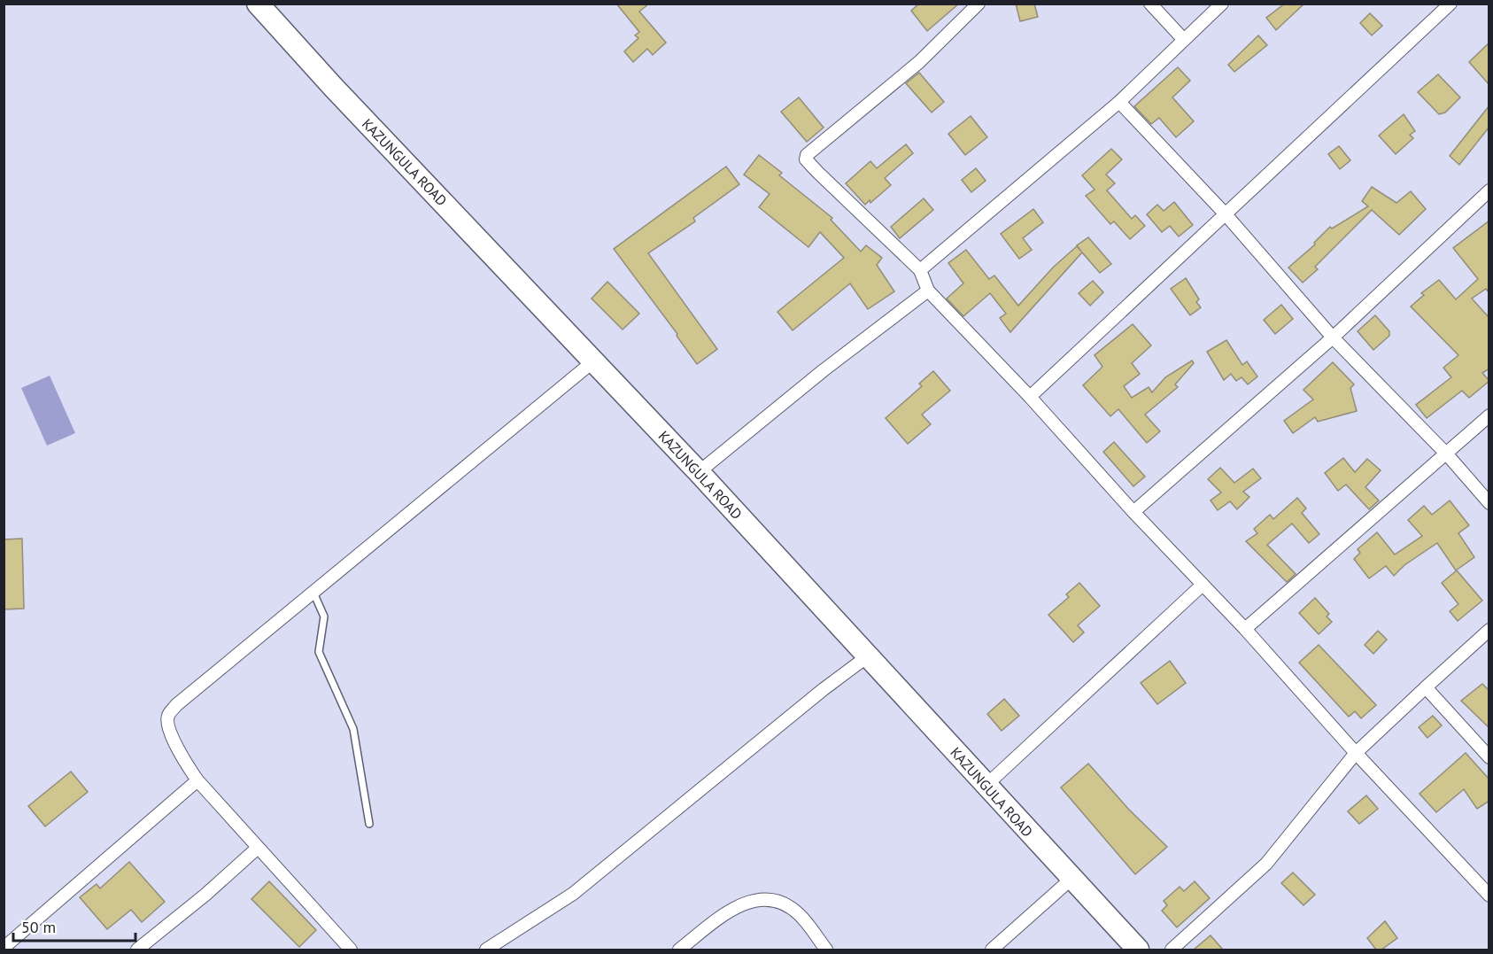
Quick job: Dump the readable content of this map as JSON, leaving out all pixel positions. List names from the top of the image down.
{
  "streets": {
    "highway": ["KAZUNGULA ROAD"]
  },
  "scale_bar": "50 m"
}
